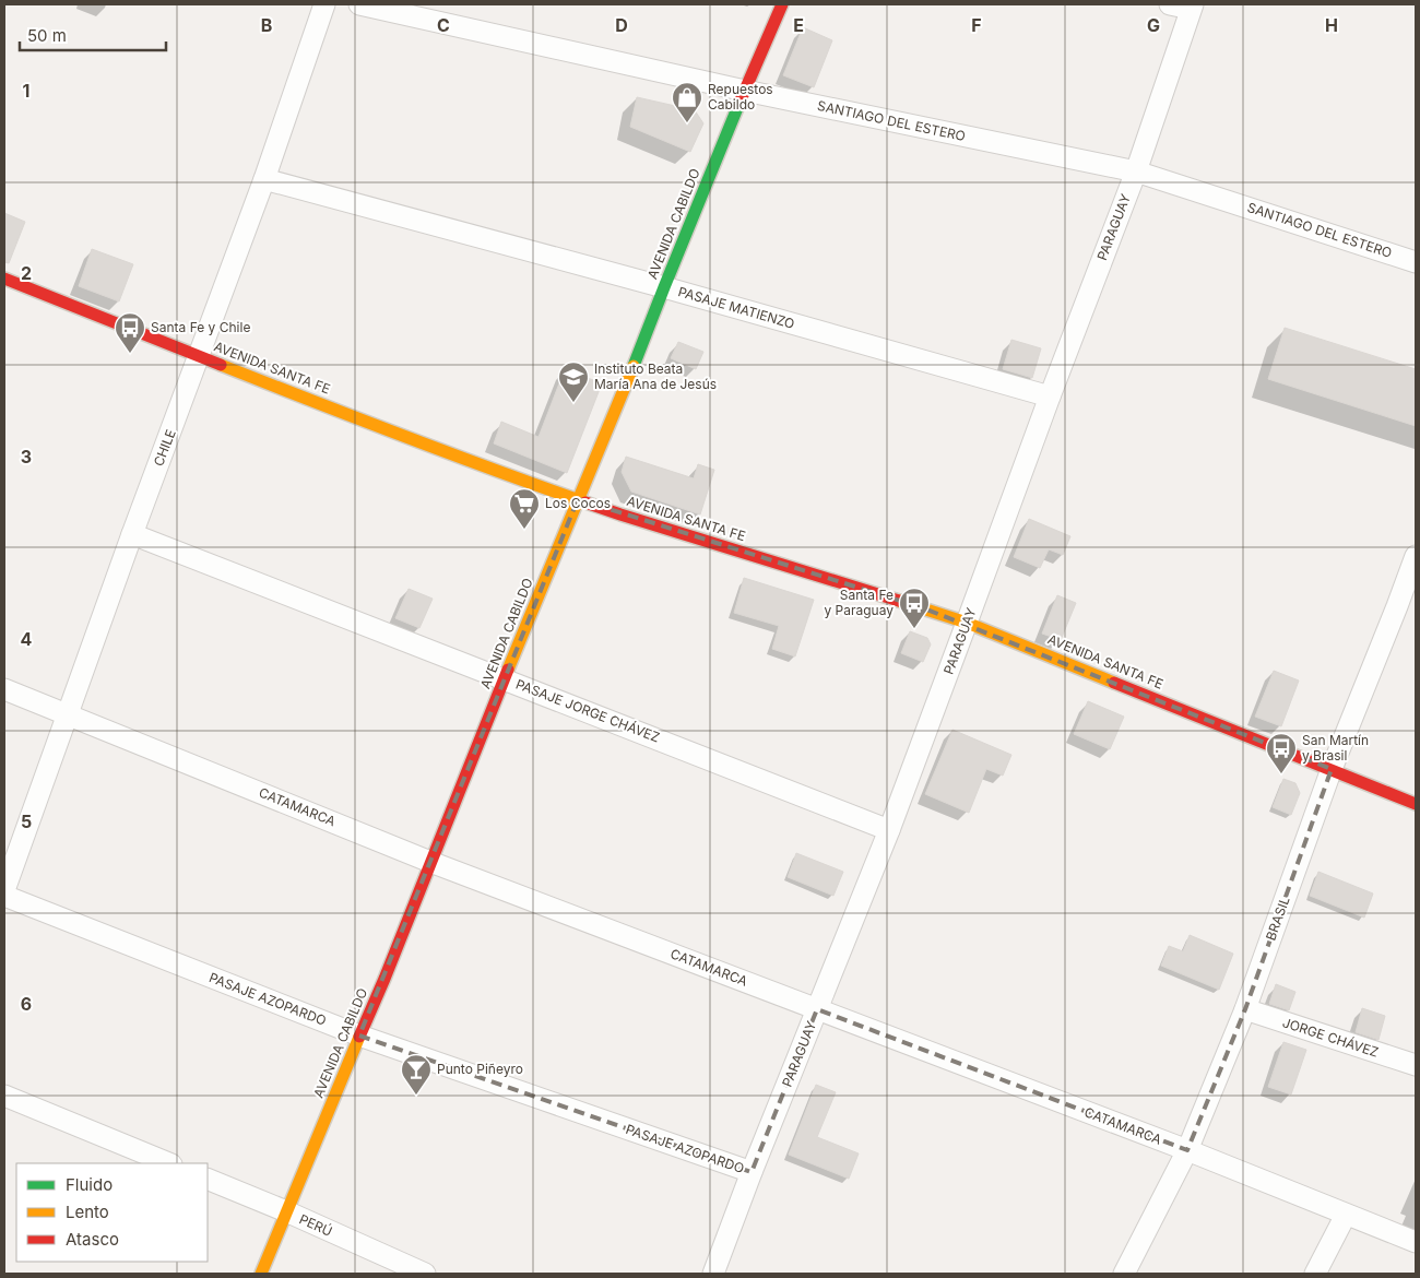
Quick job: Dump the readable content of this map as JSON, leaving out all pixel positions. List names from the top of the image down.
{
  "streets": {
    "street": [
      "SANTIAGO DEL ESTERO",
      "AVENIDA CABILDO",
      "PARAGUAY",
      "PASAJE MATIENZO",
      "AVENIDA SANTA FE",
      "CHILE",
      "PASAJE JORGE CHÁVEZ",
      "CATAMARCA",
      "BRASIL",
      "PASAJE AZOPARDO",
      "JORGE CHÁVEZ",
      "PERÚ"
    ]
  },
  "crossings": [
    ["SANTIAGO DEL ESTERO", "AVENIDA CABILDO"],
    ["SANTIAGO DEL ESTERO", "PARAGUAY"],
    ["AVENIDA CABILDO", "PASAJE MATIENZO"],
    ["AVENIDA CABILDO", "AVENIDA SANTA FE"],
    ["AVENIDA CABILDO", "PASAJE JORGE CHÁVEZ"],
    ["AVENIDA CABILDO", "CATAMARCA"],
    ["AVENIDA CABILDO", "PASAJE AZOPARDO"],
    ["AVENIDA CABILDO", "PERÚ"],
    ["PARAGUAY", "PASAJE MATIENZO"],
    ["PARAGUAY", "AVENIDA SANTA FE"],
    ["PARAGUAY", "PASAJE JORGE CHÁVEZ"],
    ["PARAGUAY", "CATAMARCA"],
    ["PARAGUAY", "PASAJE AZOPARDO"],
    ["PASAJE MATIENZO", "CHILE"],
    ["AVENIDA SANTA FE", "CHILE"],
    ["AVENIDA SANTA FE", "BRASIL"],
    ["CHILE", "PASAJE JORGE CHÁVEZ"],
    ["CHILE", "CATAMARCA"],
    ["CATAMARCA", "BRASIL"],
    ["BRASIL", "JORGE CHÁVEZ"]
  ],
  "places": {
    "shop": ["Repuestos Cabildo"],
    "bus stop": ["Santa Fe y Chile", "Santa Fe y Paraguay", "San Martín y Brasil"],
    "school or university": ["Instituto Beata María Ana de Jesús"],
    "supermarket": ["Los Cocos"],
    "bar": ["Punto Piñeyro"]
  },
  "legend": ["Fluido", "Lento", "Atasco"],
  "scale_bar": "50 m",
  "grid": {
    "columns": [
      "B",
      "C",
      "D",
      "E",
      "F",
      "G",
      "H"
    ],
    "rows": [
      "1",
      "2",
      "3",
      "4",
      "5",
      "6"
    ]
  }
}
